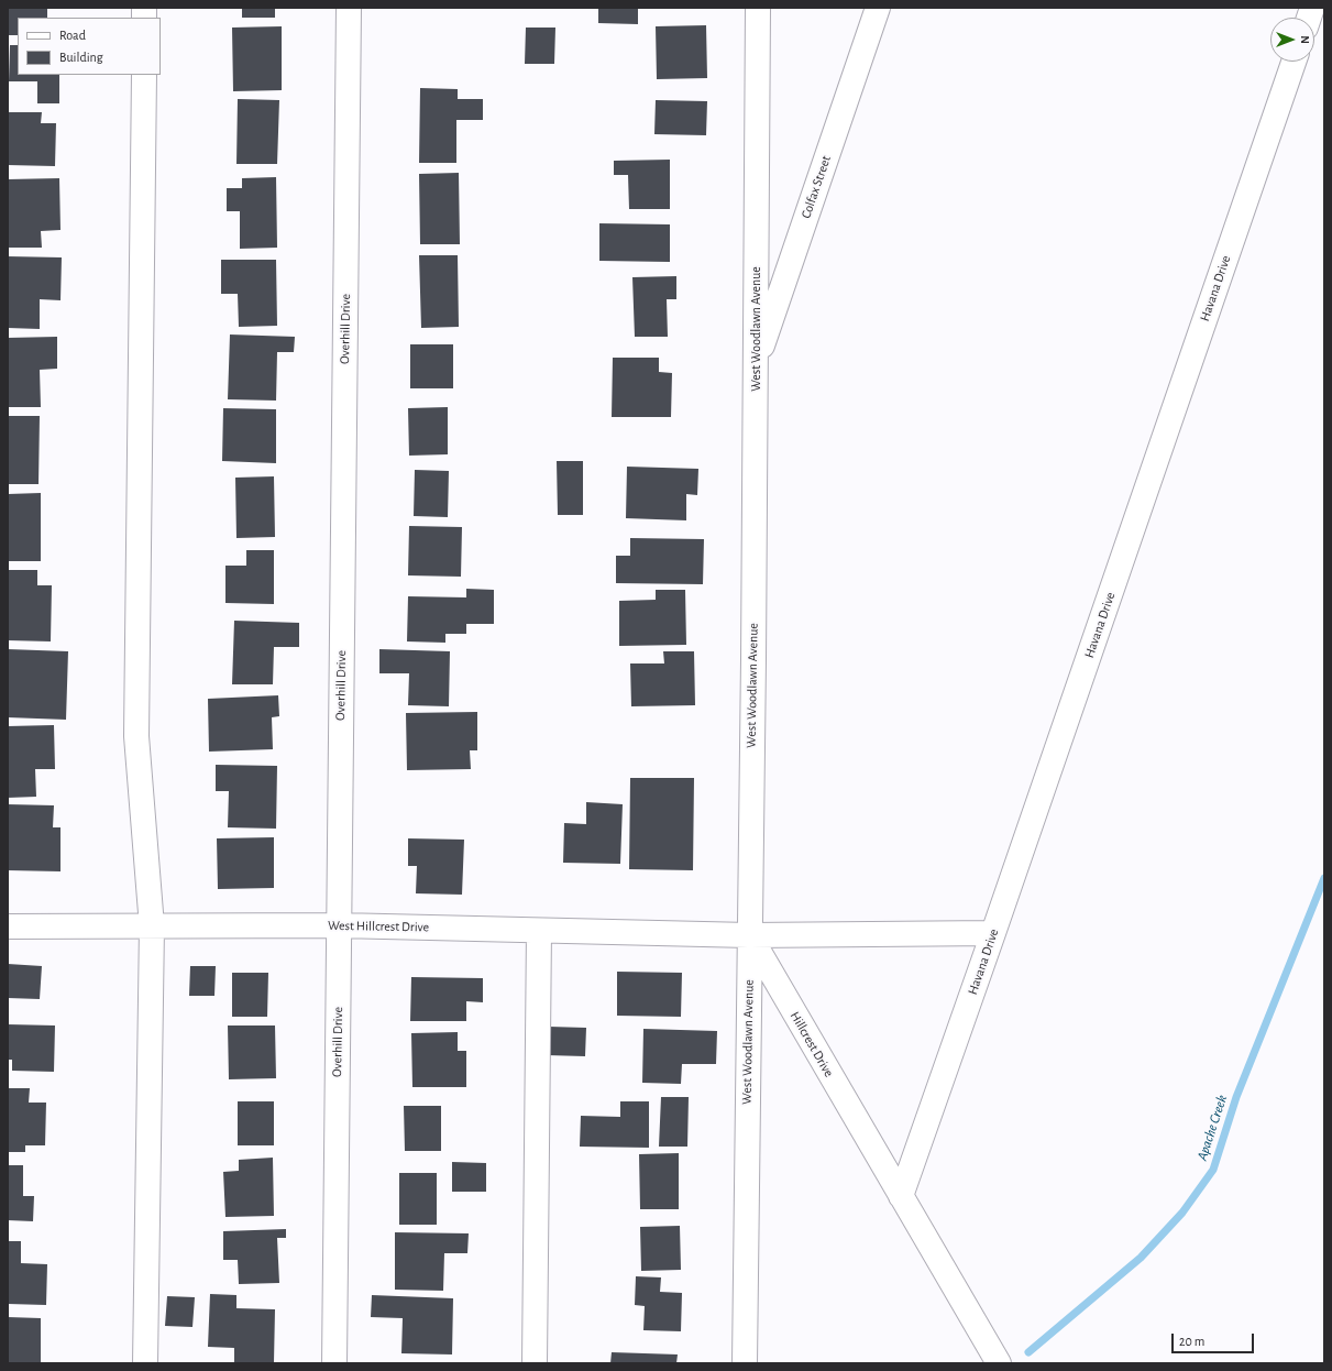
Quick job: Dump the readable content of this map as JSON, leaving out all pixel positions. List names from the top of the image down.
{
  "streets": {
    "street": [
      "Colfax Street",
      "Havana Drive",
      "Overhill Drive",
      "West Woodlawn Avenue",
      "West Hillcrest Drive",
      "Hillcrest Drive"
    ]
  },
  "crossings": [
    ["Colfax Street", "West Woodlawn Avenue"],
    ["Havana Drive", "Hillcrest Drive"],
    ["Overhill Drive", "West Hillcrest Drive"],
    ["West Woodlawn Avenue", "West Hillcrest Drive"],
    ["West Woodlawn Avenue", "Hillcrest Drive"],
    ["West Hillcrest Drive", "Hillcrest Drive"]
  ],
  "water": ["Apache Creek"],
  "legend": ["Road", "Building"],
  "scale_bar": "20 m",
  "north": "right"
}
